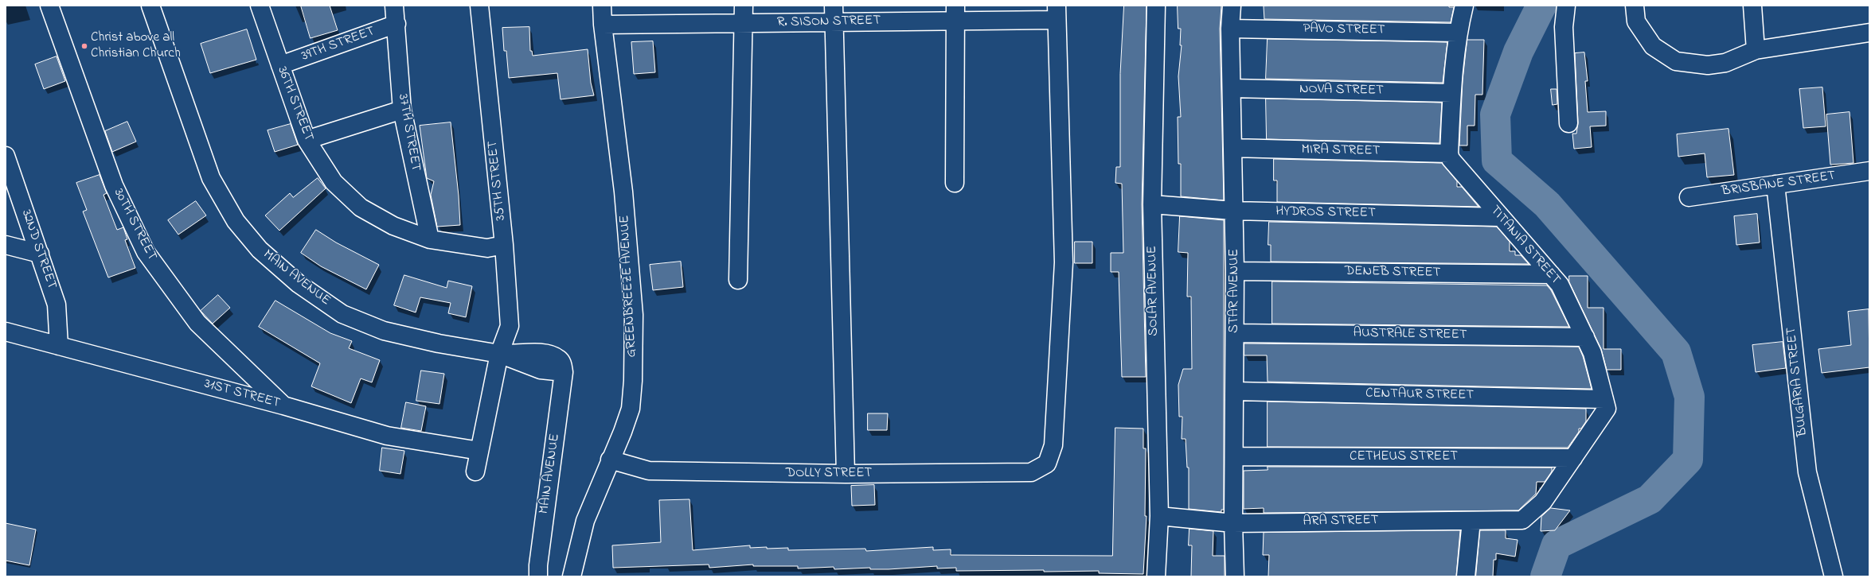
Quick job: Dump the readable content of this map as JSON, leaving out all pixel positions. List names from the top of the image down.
{
  "streets": {
    "street": [
      "R. SISON STREET",
      "PAVO STREET",
      "39TH STREET",
      "NOVA STREET",
      "36TH STREET",
      "37TH STREET",
      "MIRA STREET",
      "35TH STREET",
      "BRISBANE STREET",
      "HYDROS STREET",
      "30TH STREET",
      "TITANIA STREET",
      "32ND STREET",
      "DENEB STREET",
      "MAIN AVENUE",
      "GREENBREEZE AVENUE",
      "SOLAR AVENUE",
      "STAR AVENUE",
      "AUSTRALE STREET",
      "BULGARIA STREET",
      "31ST STREET",
      "CENTAUR STREET",
      "CETHEUS STREET",
      "DOLLY STREET",
      "ARA STREET"
    ]
  },
  "crossings": [
    ["R. SISON STREET", "GREENBREEZE AVENUE"],
    ["R. SISON STREET", "DOLLY STREET"],
    ["PAVO STREET", "STAR AVENUE"],
    ["39TH STREET", "36TH STREET"],
    ["39TH STREET", "37TH STREET"],
    ["NOVA STREET", "STAR AVENUE"],
    ["36TH STREET", "37TH STREET"],
    ["36TH STREET", "35TH STREET"],
    ["MIRA STREET", "TITANIA STREET"],
    ["MIRA STREET", "STAR AVENUE"],
    ["35TH STREET", "MAIN AVENUE"],
    ["BRISBANE STREET", "BULGARIA STREET"],
    ["HYDROS STREET", "TITANIA STREET"],
    ["HYDROS STREET", "SOLAR AVENUE"],
    ["HYDROS STREET", "STAR AVENUE"],
    ["30TH STREET", "31ST STREET"],
    ["TITANIA STREET", "DENEB STREET"],
    ["TITANIA STREET", "AUSTRALE STREET"],
    ["TITANIA STREET", "CENTAUR STREET"],
    ["TITANIA STREET", "CETHEUS STREET"],
    ["TITANIA STREET", "ARA STREET"],
    ["32ND STREET", "31ST STREET"],
    ["DENEB STREET", "STAR AVENUE"],
    ["GREENBREEZE AVENUE", "DOLLY STREET"],
    ["SOLAR AVENUE", "ARA STREET"],
    ["STAR AVENUE", "AUSTRALE STREET"],
    ["STAR AVENUE", "CENTAUR STREET"],
    ["STAR AVENUE", "CETHEUS STREET"],
    ["STAR AVENUE", "ARA STREET"]
  ],
  "places": ["Christ above all Christian Church"]
}
